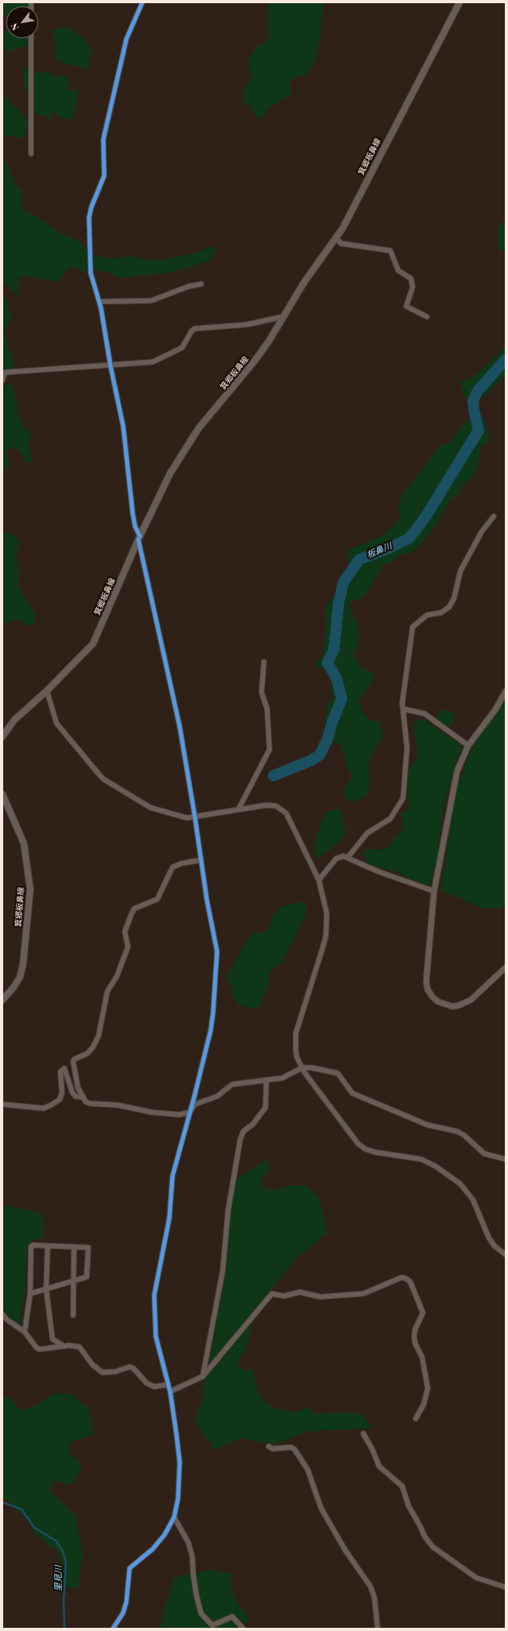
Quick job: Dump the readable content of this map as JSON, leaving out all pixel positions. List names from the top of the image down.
{
  "streets": {
    "main road": ["箕郷板鼻線"]
  },
  "water": ["板鼻川", "里見川"],
  "north": "bottom left"
}
